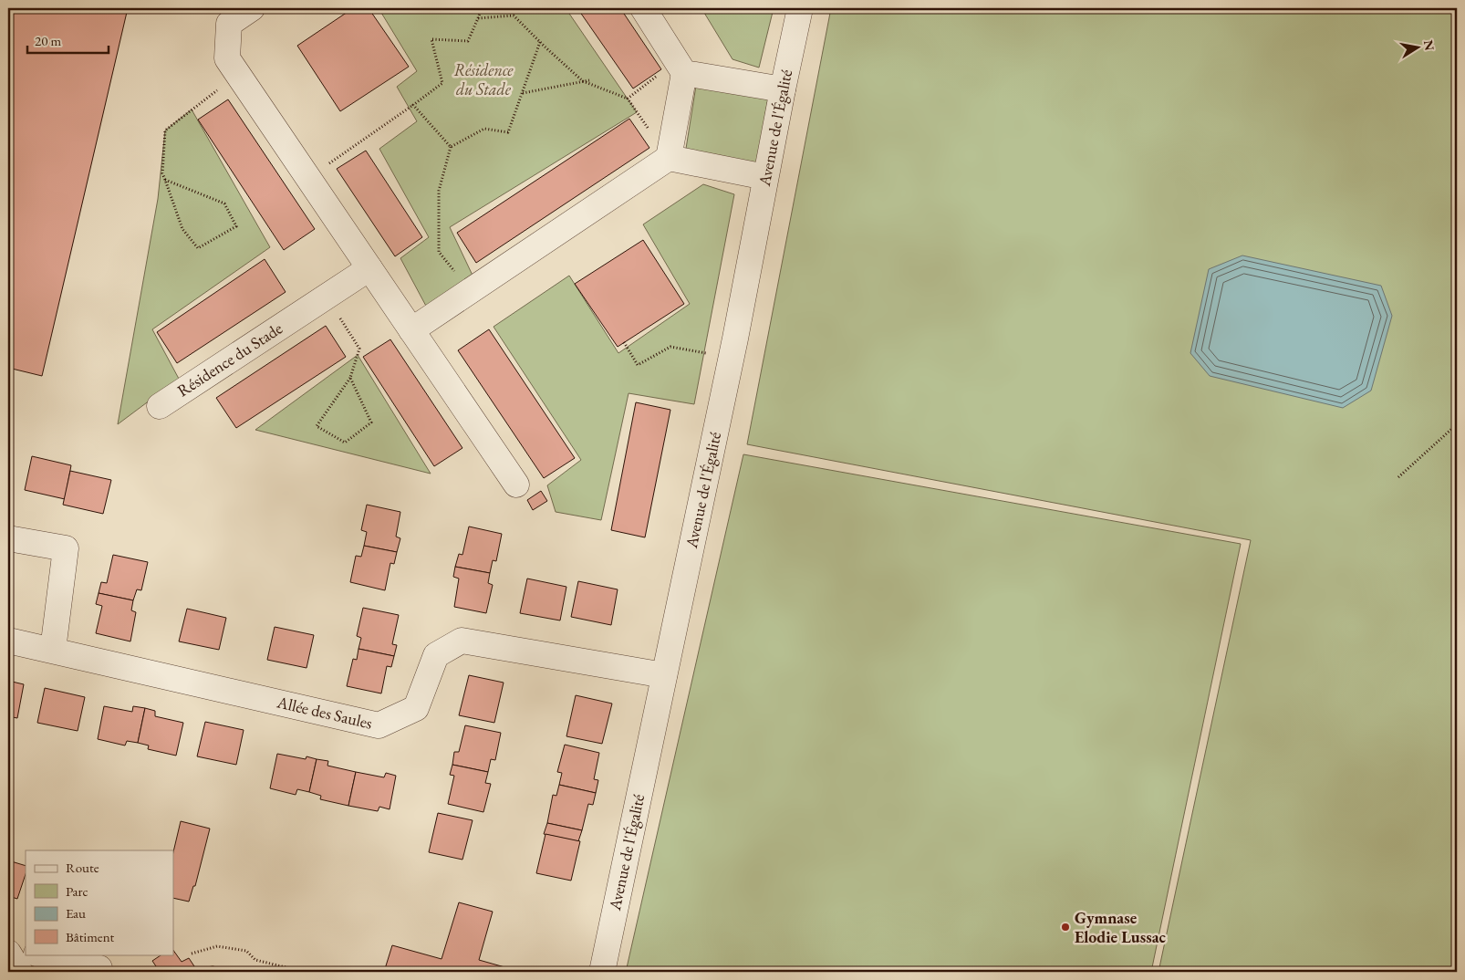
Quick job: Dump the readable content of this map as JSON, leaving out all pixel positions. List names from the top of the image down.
{
  "streets": {
    "street": ["Avenue de l'Égalité", "Résidence du Stade", "Allée des Saules"]
  },
  "crossings": [
    ["Avenue de l'Égalité", "Allée des Saules"]
  ],
  "parks": ["Résidence du Stade"],
  "places": ["Gymnase Elodie Lussac"],
  "legend": [
    "Route",
    "Parc",
    "Eau",
    "Bâtiment"
  ],
  "scale_bar": "20 m",
  "north": "right"
}
